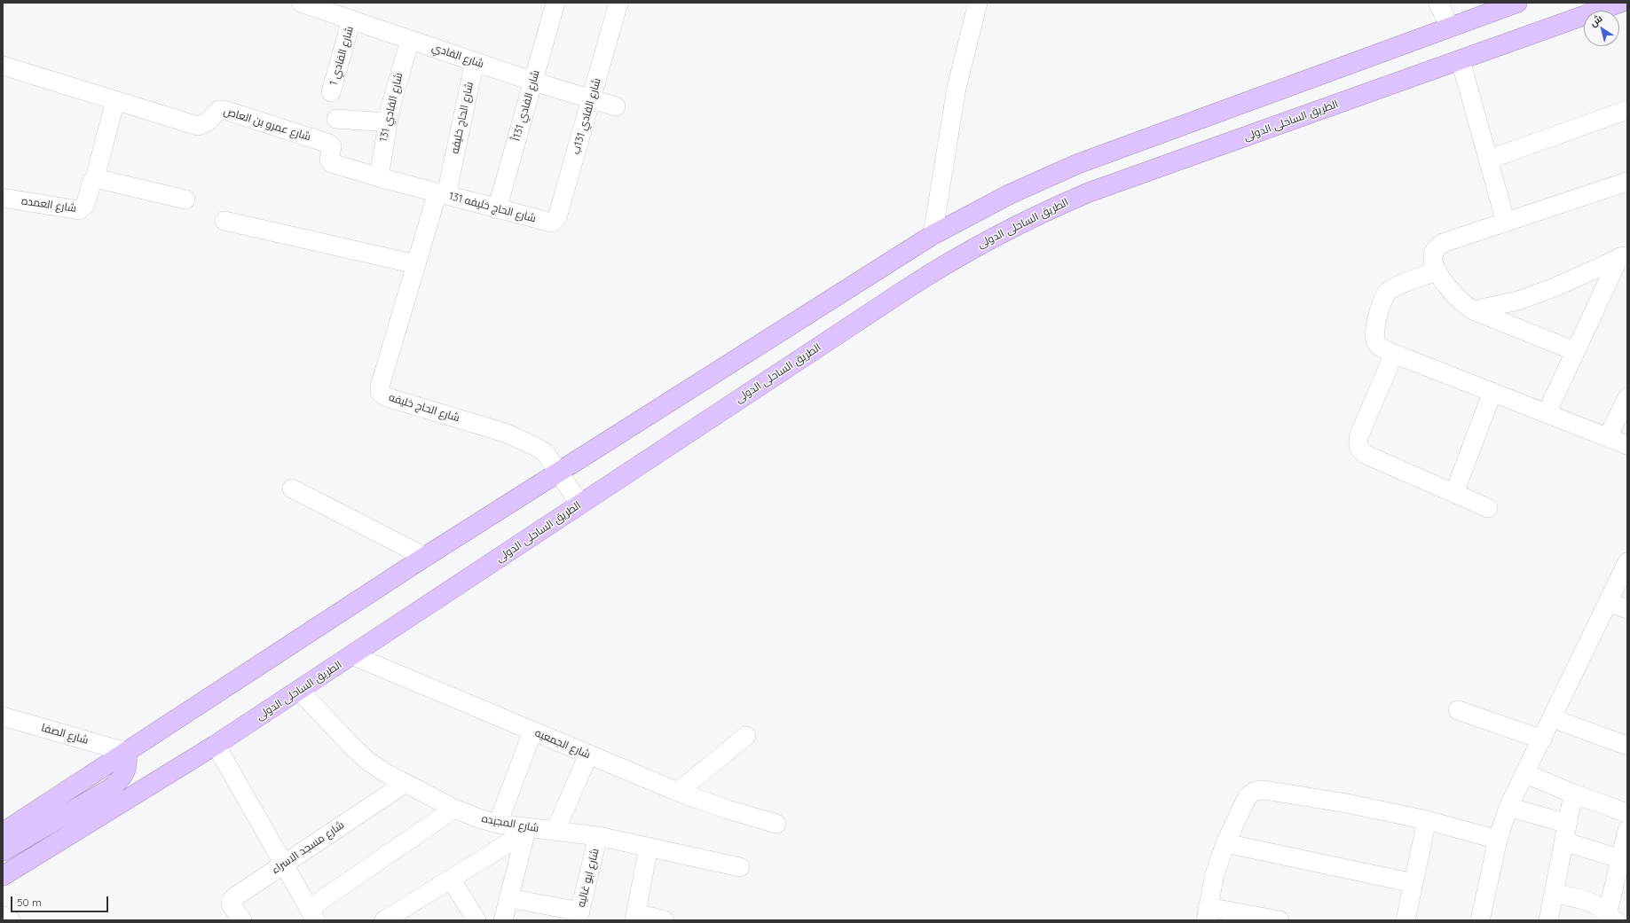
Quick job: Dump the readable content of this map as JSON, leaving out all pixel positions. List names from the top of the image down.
{
  "streets": {
    "highway": ["الطريق الساحلى الدولى"],
    "street": [
      "شارع الفادي 1",
      "شارع الفادي",
      "شارع الفادي 131أ",
      "شارع الفادي 131",
      "شارع الفادي 131ب",
      "شارع الحاج خليفه",
      "شارع عمرو بن العاص",
      "شارع العمده",
      "شارع الحاج خليفه 131",
      "شارع الصفا",
      "شارع الجمعيه",
      "شارع المجيده",
      "شارع مسجد الاسراء",
      "شارع ابو غاليه"
    ]
  },
  "crossings": [
    ["شارع الفادي 1", "شارع الفادي"],
    ["شارع الفادي", "شارع الفادي 131أ"],
    ["شارع الفادي", "شارع الفادي 131"],
    ["شارع الفادي", "شارع الفادي 131ب"],
    ["شارع الفادي", "شارع الحاج خليفه"],
    ["شارع الفادي 131أ", "شارع الحاج خليفه 131"],
    ["شارع الفادي 131", "شارع عمرو بن العاص"],
    ["شارع الفادي 131ب", "شارع الحاج خليفه 131"],
    ["شارع الحاج خليفه", "الطريق الساحلى الدولى"],
    ["شارع الحاج خليفه", "شارع عمرو بن العاص"],
    ["شارع الحاج خليفه", "شارع الحاج خليفه 131"],
    ["الطريق الساحلى الدولى", "شارع الجمعيه"],
    ["الطريق الساحلى الدولى", "شارع المجيده"],
    ["شارع عمرو بن العاص", "شارع العمده"],
    ["شارع عمرو بن العاص", "شارع الحاج خليفه 131"],
    ["شارع المجيده", "شارع مسجد الاسراء"],
    ["شارع المجيده", "شارع ابو غاليه"]
  ],
  "scale_bar": "50 m",
  "north": "top left"
}
